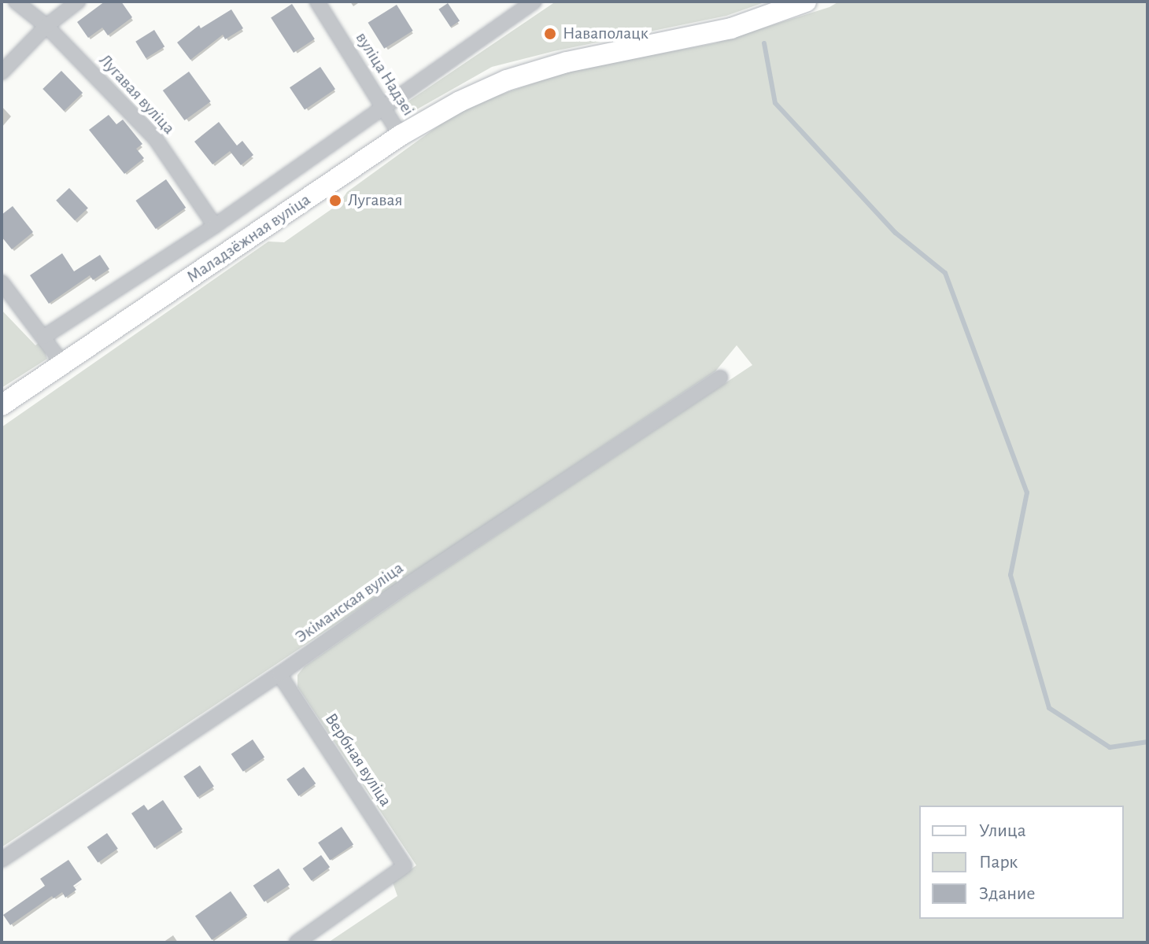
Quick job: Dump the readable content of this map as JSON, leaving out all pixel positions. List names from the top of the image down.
{
  "streets": {
    "main road": ["Маладзёжная вуліца"],
    "street": [
      "вуліца Надзеі",
      "Лугавая вуліца",
      "Экіманская вуліца",
      "Вербная вуліца"
    ]
  },
  "crossings": [
    ["вуліца Надзеі", "Маладзёжная вуліца"],
    ["Экіманская вуліца", "Вербная вуліца"]
  ],
  "places": ["Наваполацк", "Лугавая"],
  "legend": ["Улица", "Парк", "Здание"]
}
